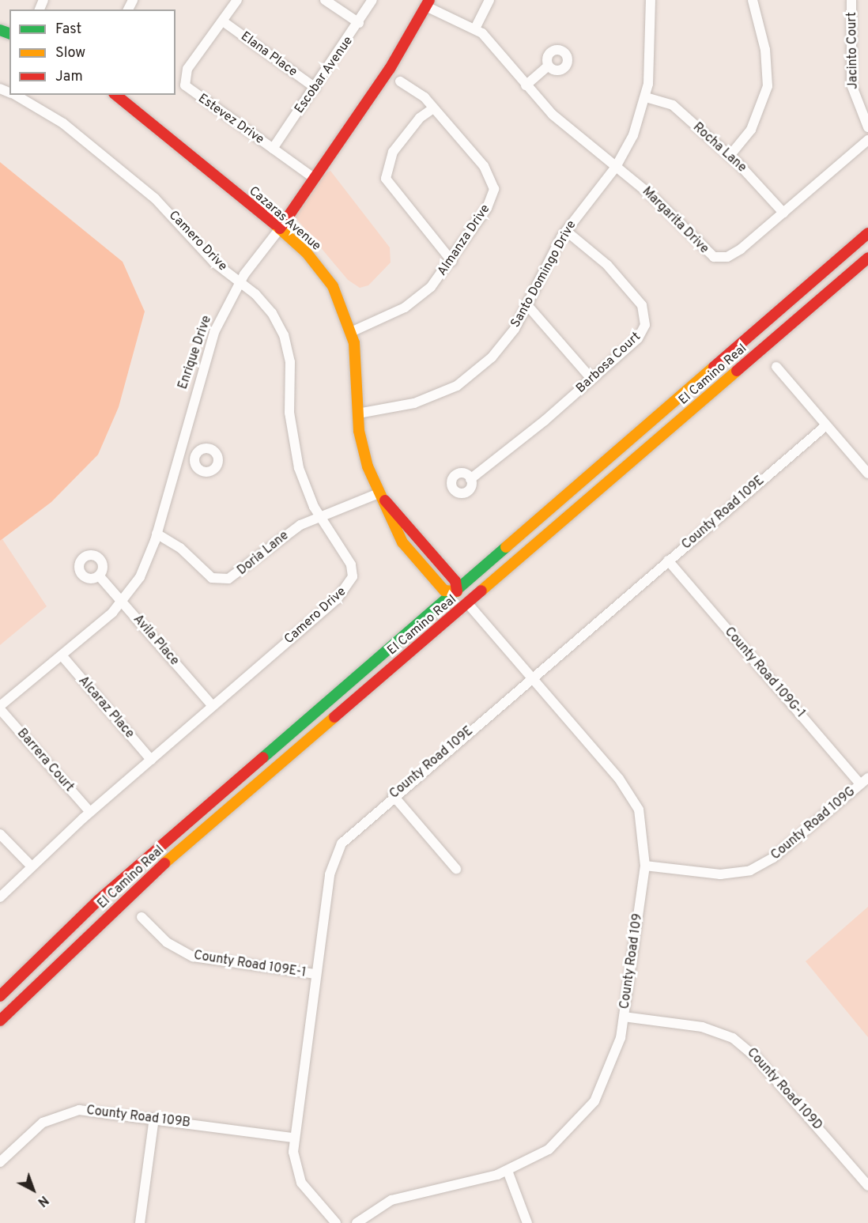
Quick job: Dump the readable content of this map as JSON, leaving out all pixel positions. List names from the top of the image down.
{
  "streets": {
    "main road": ["Cazaras Avenue", "Enrique Drive", "El Camino Real"],
    "street": [
      "Jacinto Court",
      "Elana Place",
      "Escobar Avenue",
      "Estevez Drive",
      "Rocha Lane",
      "Margarita Drive",
      "Almanza Drive",
      "Camero Drive",
      "Santo Domingo Drive",
      "Barbosa Court",
      "County Road 109E",
      "Doria Lane",
      "Avila Place",
      "County Road 109G-1",
      "Alcaraz Place",
      "Barrera Court",
      "County Road 109G",
      "County Road 109",
      "County Road 109E-1",
      "County Road 109D",
      "County Road 109B"
    ]
  },
  "crossings": [
    ["Elana Place", "Escobar Avenue"],
    ["Elana Place", "Estevez Drive"],
    ["Escobar Avenue", "Estevez Drive"],
    ["Estevez Drive", "Enrique Drive"],
    ["Rocha Lane", "Margarita Drive"],
    ["Rocha Lane", "Santo Domingo Drive"],
    ["Cazaras Avenue", "Almanza Drive"],
    ["Cazaras Avenue", "Santo Domingo Drive"],
    ["Cazaras Avenue", "Enrique Drive"],
    ["Cazaras Avenue", "El Camino Real"],
    ["Cazaras Avenue", "Doria Lane"],
    ["Margarita Drive", "Santo Domingo Drive"],
    ["Margarita Drive", "Enrique Drive"],
    ["Camero Drive", "Enrique Drive"],
    ["Camero Drive", "Doria Lane"],
    ["Camero Drive", "Avila Place"],
    ["Camero Drive", "Alcaraz Place"],
    ["Camero Drive", "Barrera Court"],
    ["Santo Domingo Drive", "Barbosa Court"],
    ["Enrique Drive", "Doria Lane"],
    ["Enrique Drive", "Avila Place"],
    ["Enrique Drive", "Alcaraz Place"],
    ["Enrique Drive", "Barrera Court"],
    ["El Camino Real", "County Road 109"],
    ["County Road 109E", "County Road 109G-1"],
    ["County Road 109E", "County Road 109"],
    ["County Road 109E", "County Road 109E-1"],
    ["County Road 109E", "County Road 109B"],
    ["County Road 109G-1", "County Road 109G"],
    ["County Road 109G", "County Road 109"],
    ["County Road 109", "County Road 109D"]
  ],
  "legend": ["Fast", "Slow", "Jam"],
  "north": "bottom right"
}
